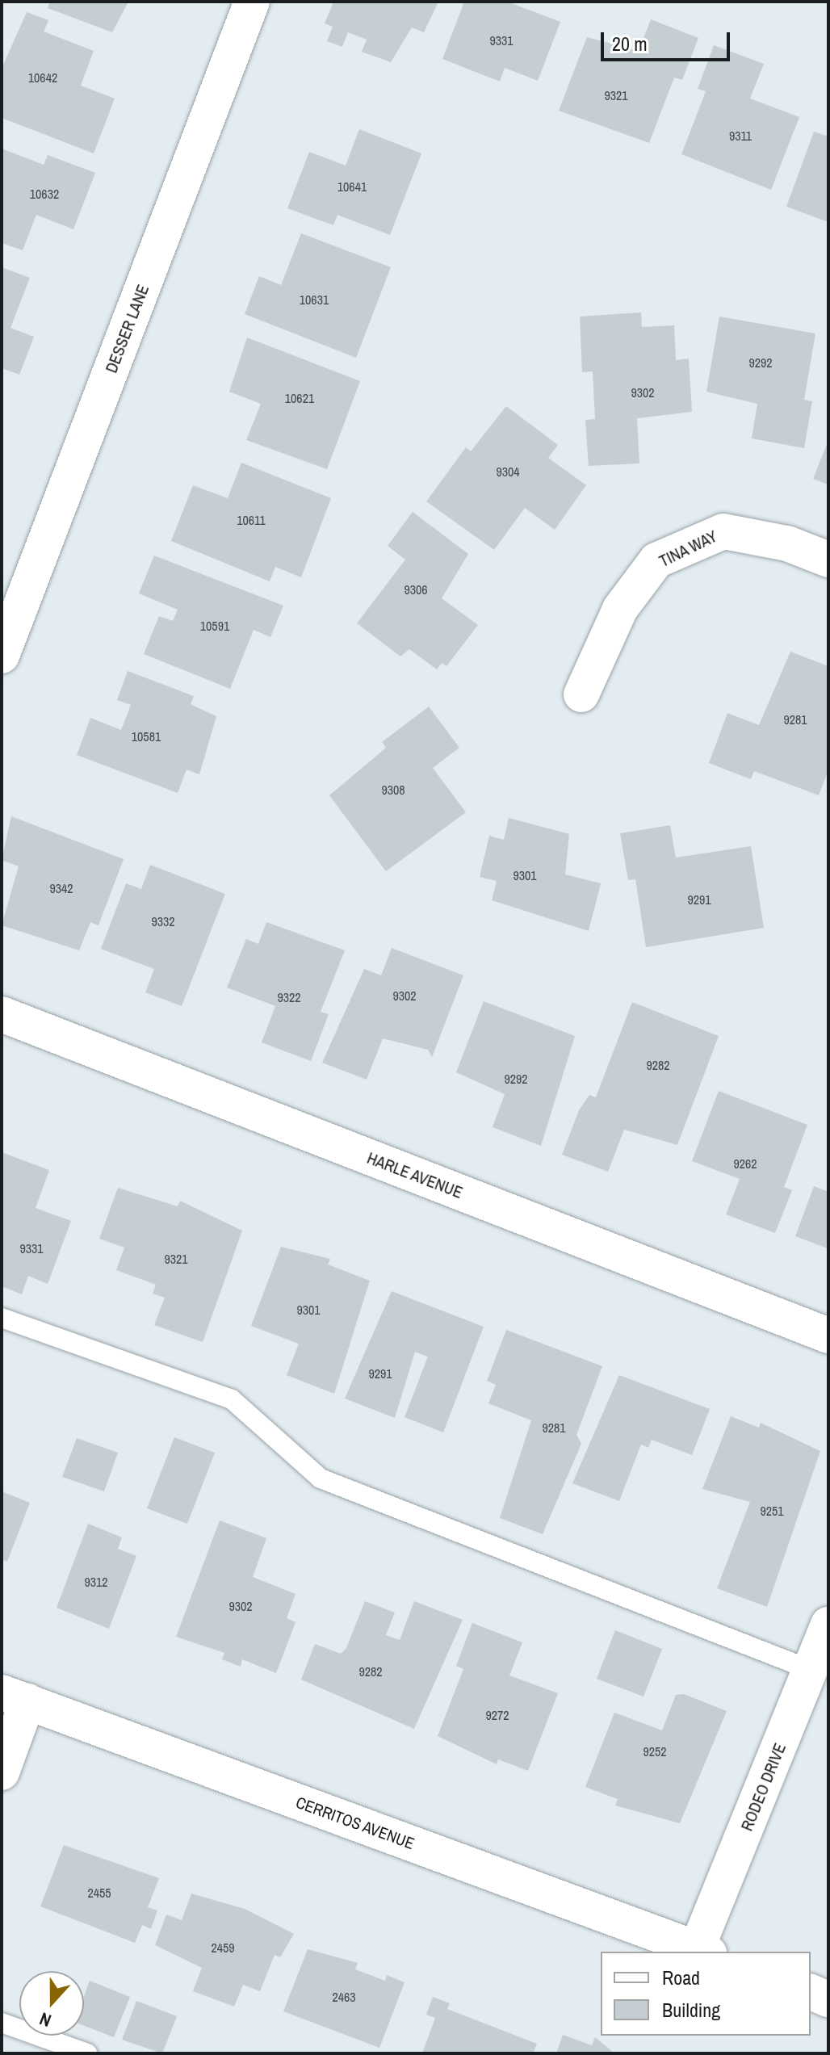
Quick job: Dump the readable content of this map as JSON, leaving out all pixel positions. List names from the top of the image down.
{
  "streets": {
    "street": [
      "DESSER LANE",
      "TINA WAY",
      "HARLE AVENUE",
      "RODEO DRIVE",
      "CERRITOS AVENUE"
    ]
  },
  "crossings": [
    ["RODEO DRIVE", "CERRITOS AVENUE"]
  ],
  "house_numbers": [
    "9331",
    "10642",
    "9321",
    "9311",
    "10641",
    "10632",
    "10631",
    "9292",
    "9302",
    "10621",
    "9304",
    "10611",
    "9306",
    "10591",
    "9281",
    "10581",
    "9308",
    "9301",
    "9342",
    "9291",
    "9332",
    "9302",
    "9322",
    "9282",
    "9292",
    "9262",
    "9331",
    "9321",
    "9301",
    "9291",
    "9281",
    "9251",
    "9312",
    "9302",
    "9282",
    "9272",
    "9252",
    "2455",
    "2459",
    "2463"
  ],
  "legend": ["Road", "Building"],
  "scale_bar": "20 m",
  "north": "bottom"
}
